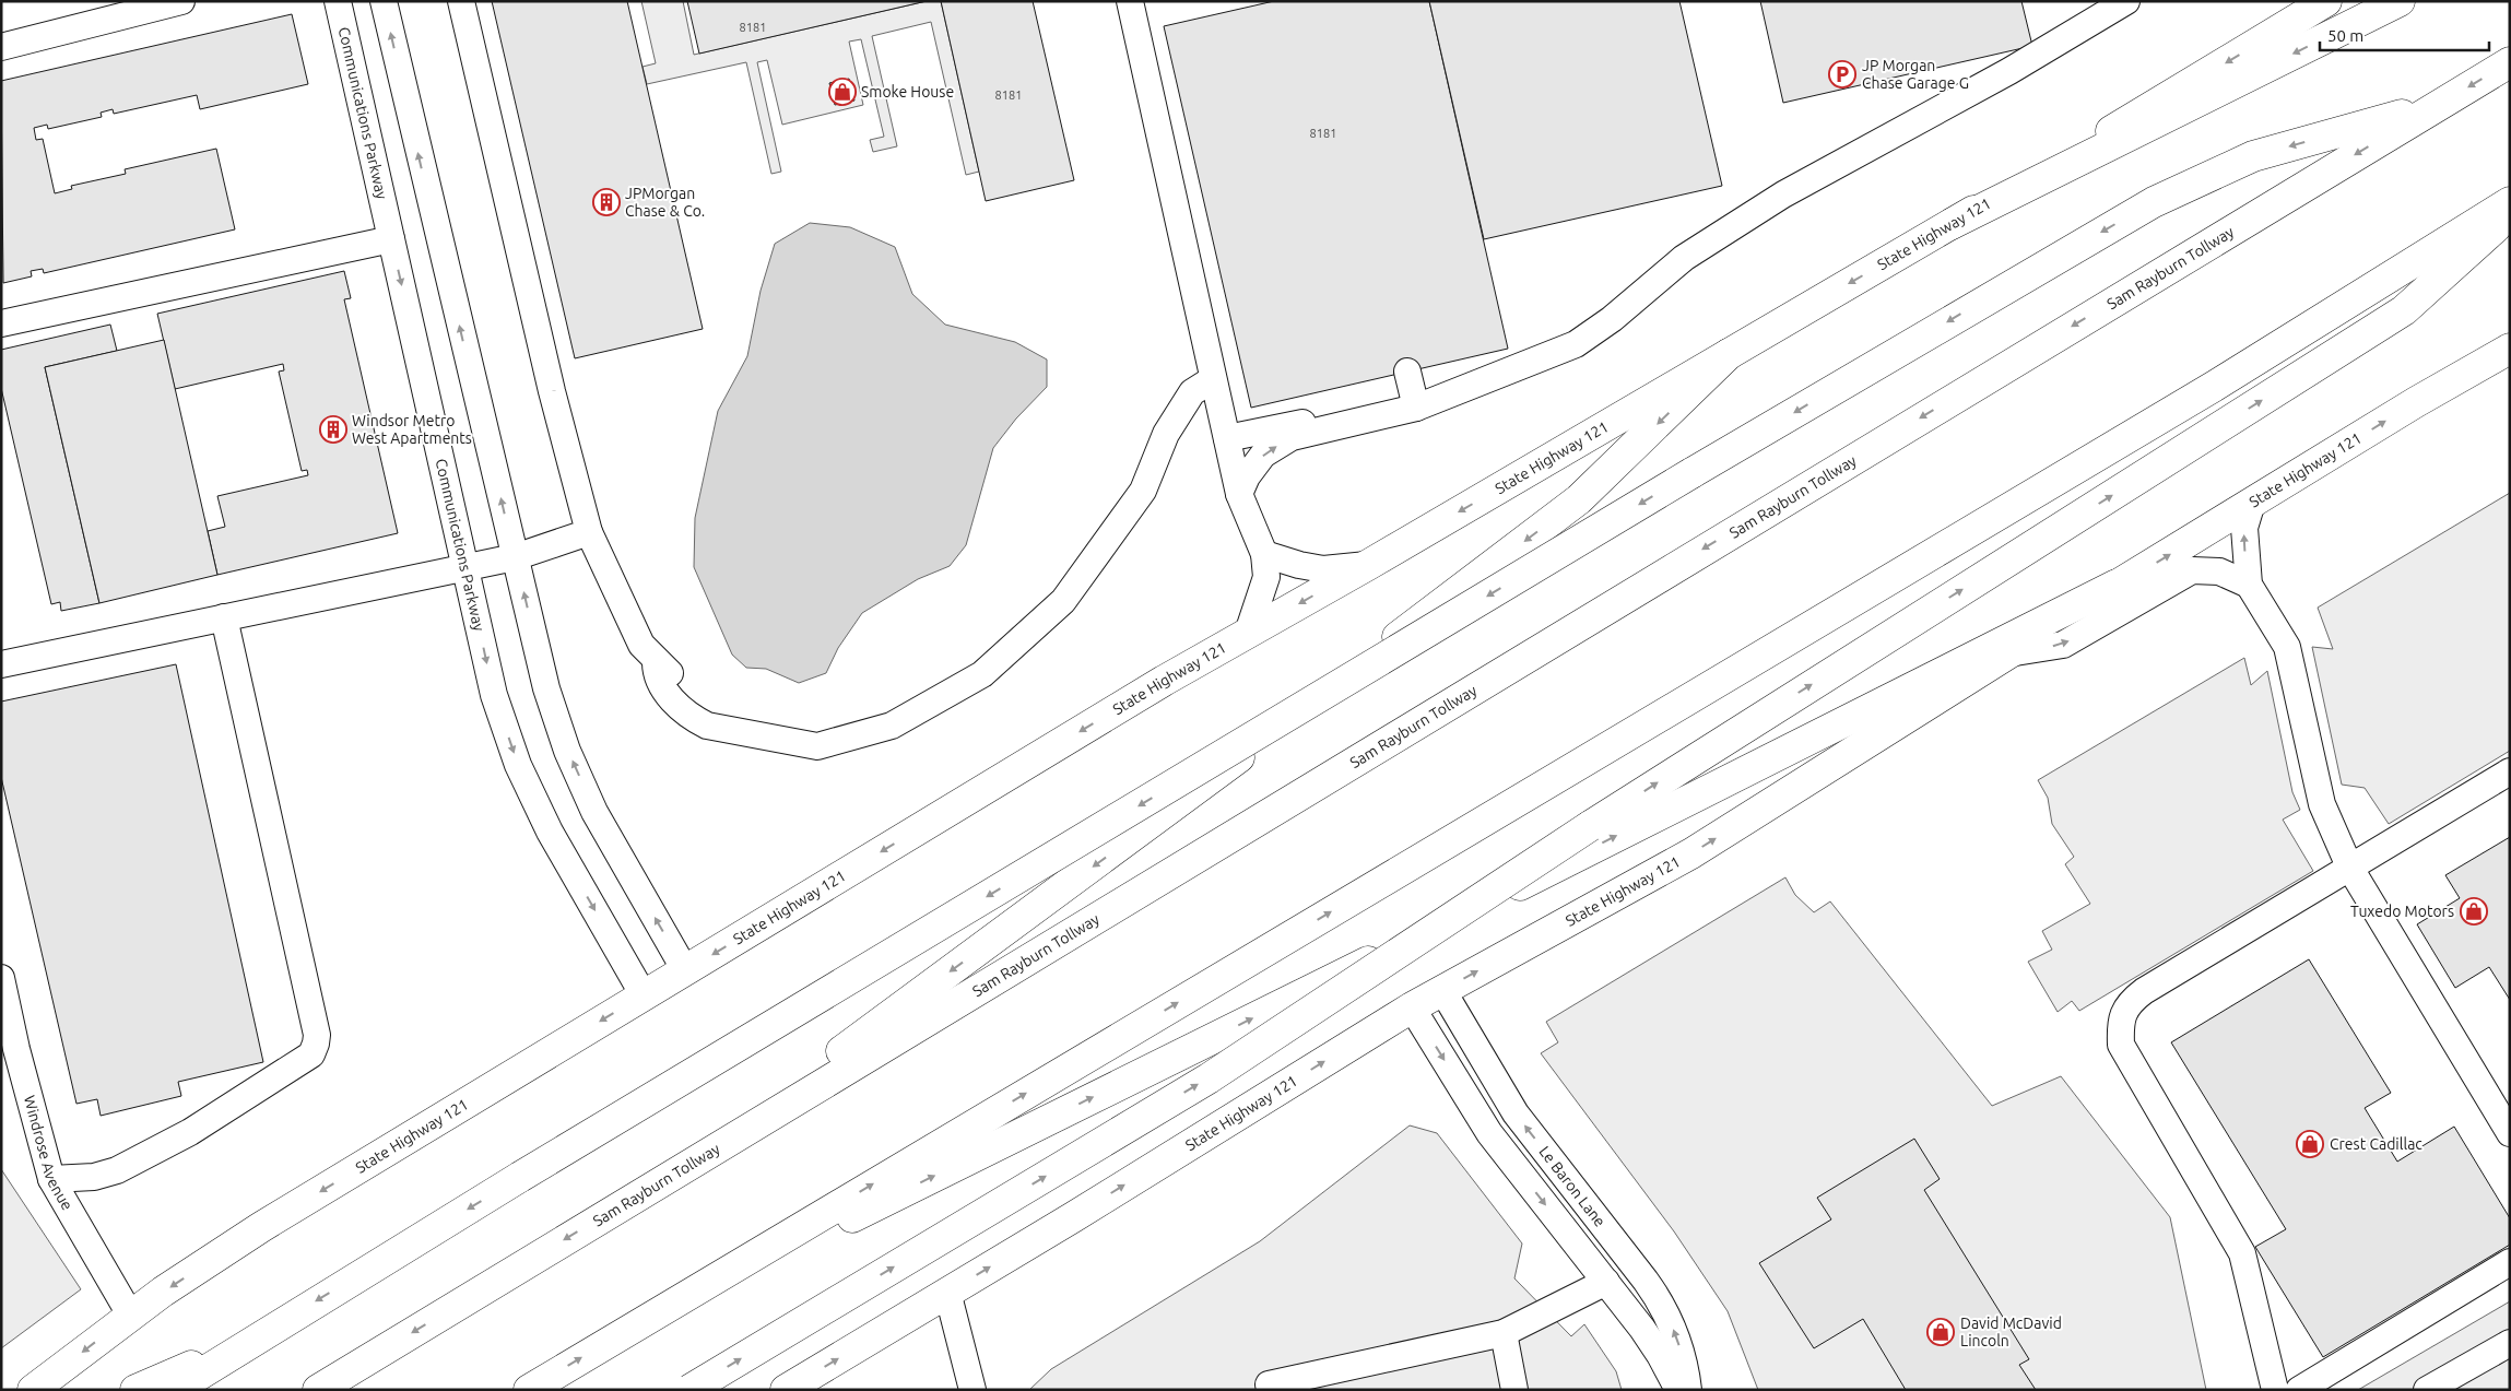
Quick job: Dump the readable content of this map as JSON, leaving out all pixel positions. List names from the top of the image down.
{
  "streets": {
    "main road": ["State Highway 121", "Sam Rayburn Tollway"],
    "street": ["Communications Parkway", "Windrose Avenue", "Le Baron Lane"]
  },
  "crossings": [
    ["Communications Parkway", "State Highway 121"],
    ["State Highway 121", "Windrose Avenue"],
    ["State Highway 121", "Le Baron Lane"]
  ],
  "places": {
    "parking": ["JP Morgan Chase Garage G"],
    "shop": [
      "Smoke House",
      "Tuxedo Motors",
      "Crest Cadillac",
      "David McDavid Lincoln"
    ],
    "building": ["JPMorgan Chase & Co.", "Windsor Metro West Apartments"]
  },
  "house_numbers": ["8181", "8181", "8181"],
  "scale_bar": "50 m"
}
